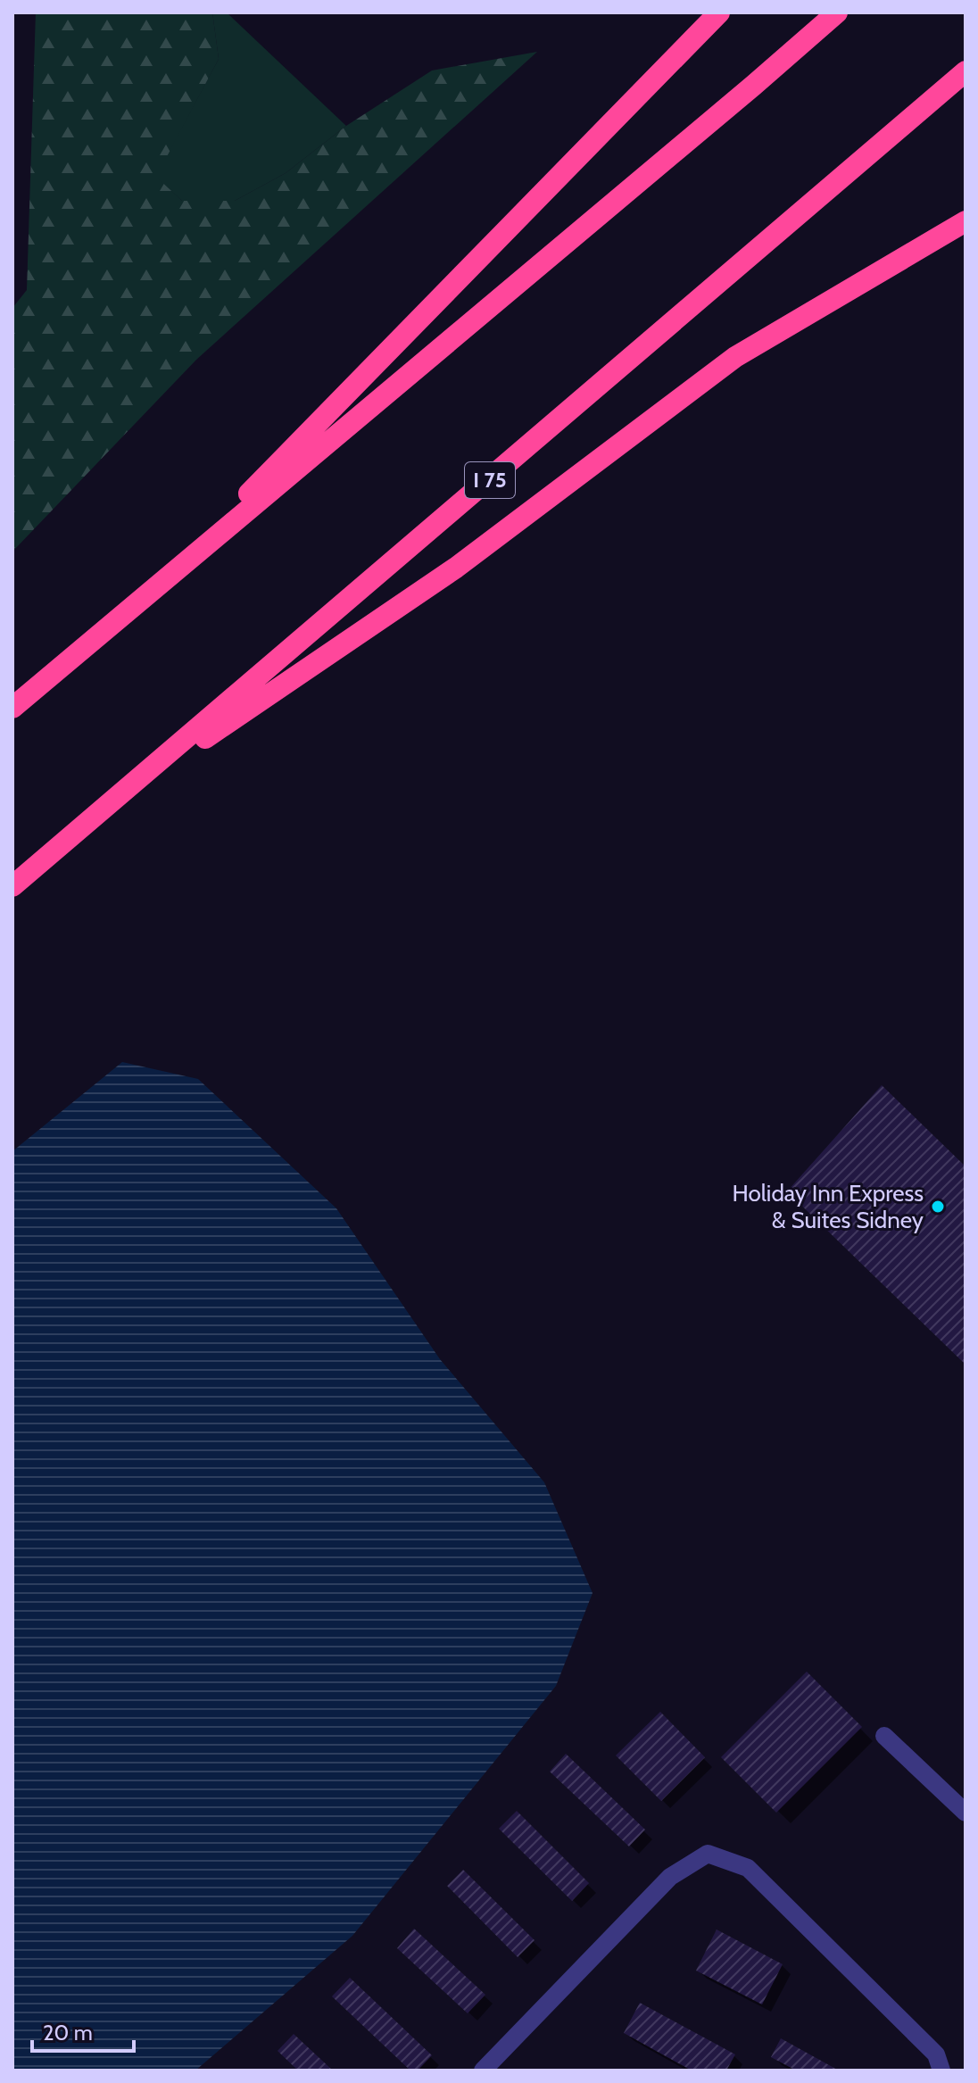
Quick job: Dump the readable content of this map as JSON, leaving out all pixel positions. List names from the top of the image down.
{
  "streets": {
    "highway": ["I 75"]
  },
  "places": ["Holiday Inn Express & Suites Sidney"],
  "scale_bar": "20 m"
}
